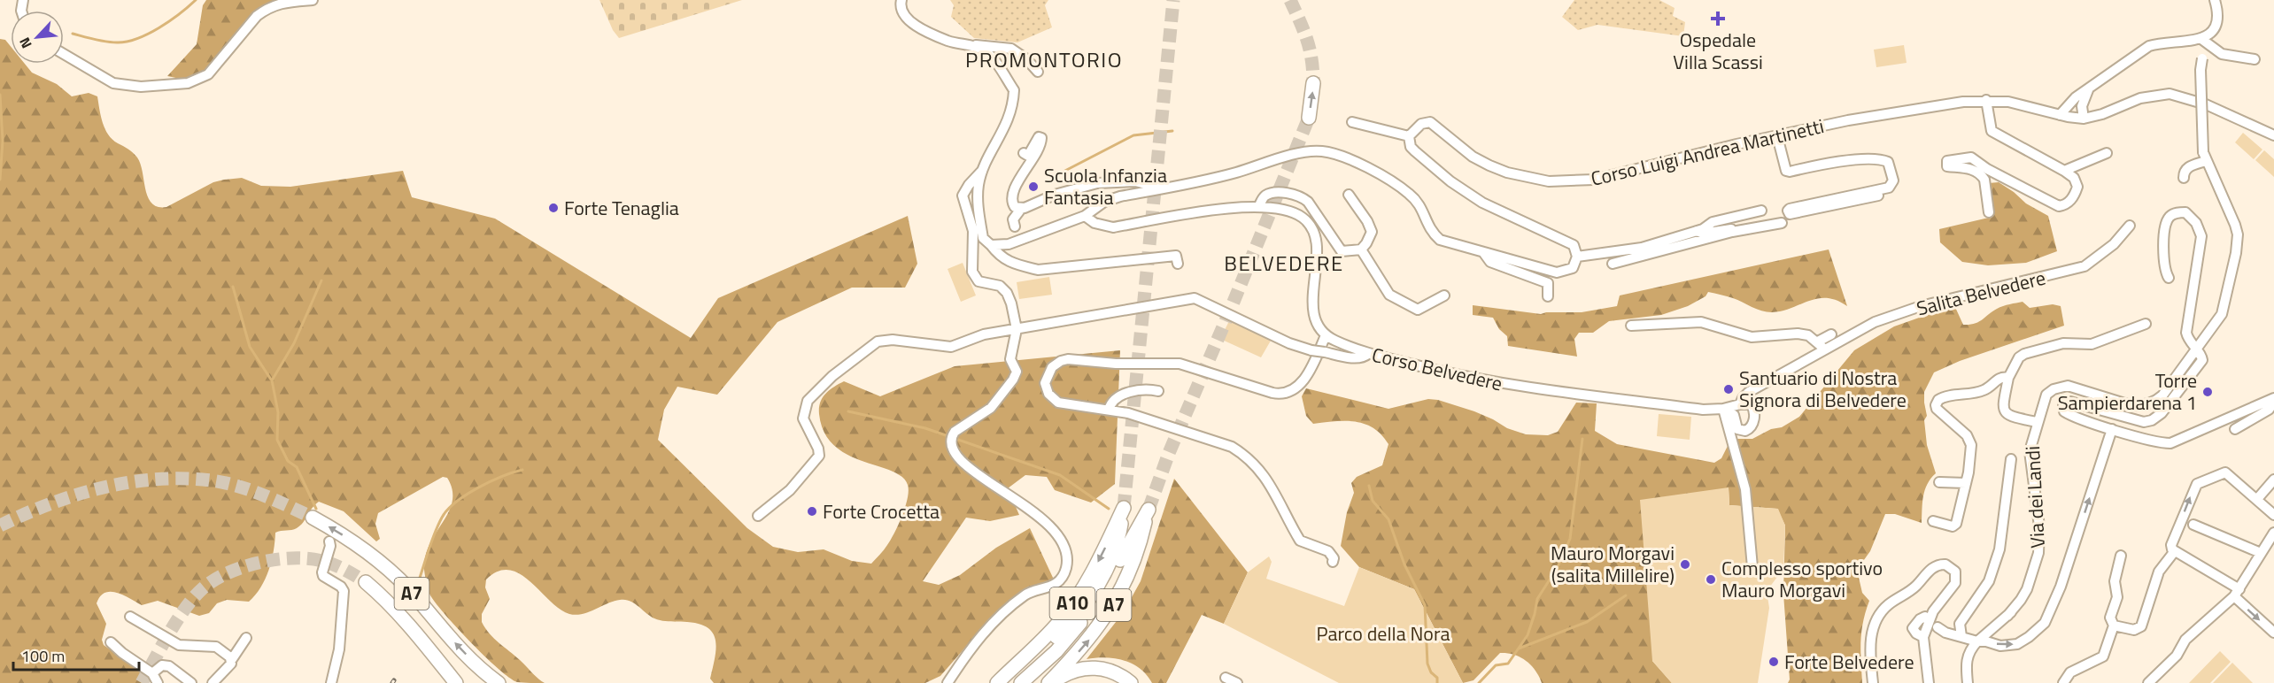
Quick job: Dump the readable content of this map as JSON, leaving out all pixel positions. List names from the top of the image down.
{
  "streets": {
    "highway": ["A7", "A10"],
    "street": [
      "Corso Luigi Andrea Martinetti",
      "Salita Belvedere",
      "Corso Belvedere",
      "Via dei Landi"
    ]
  },
  "crossings": [
    ["Salita Belvedere", "Corso Belvedere"],
    ["A7", "A10"]
  ],
  "districts": ["PROMONTORIO", "BELVEDERE"],
  "parks": ["Parco della Nora"],
  "places": {
    "health": ["Ospedale Villa Scassi"],
    "other": [
      "Scuola Infanzia Fantasia",
      "Forte Tenaglia",
      "Santuario di Nostra Signora di Belvedere",
      "Torre Sampierdarena 1",
      "Forte Crocetta",
      "Mauro Morgavi (salita Millelire)",
      "Complesso sportivo Mauro Morgavi",
      "Forte Belvedere"
    ]
  },
  "scale_bar": "100 m",
  "north": "bottom left"
}
